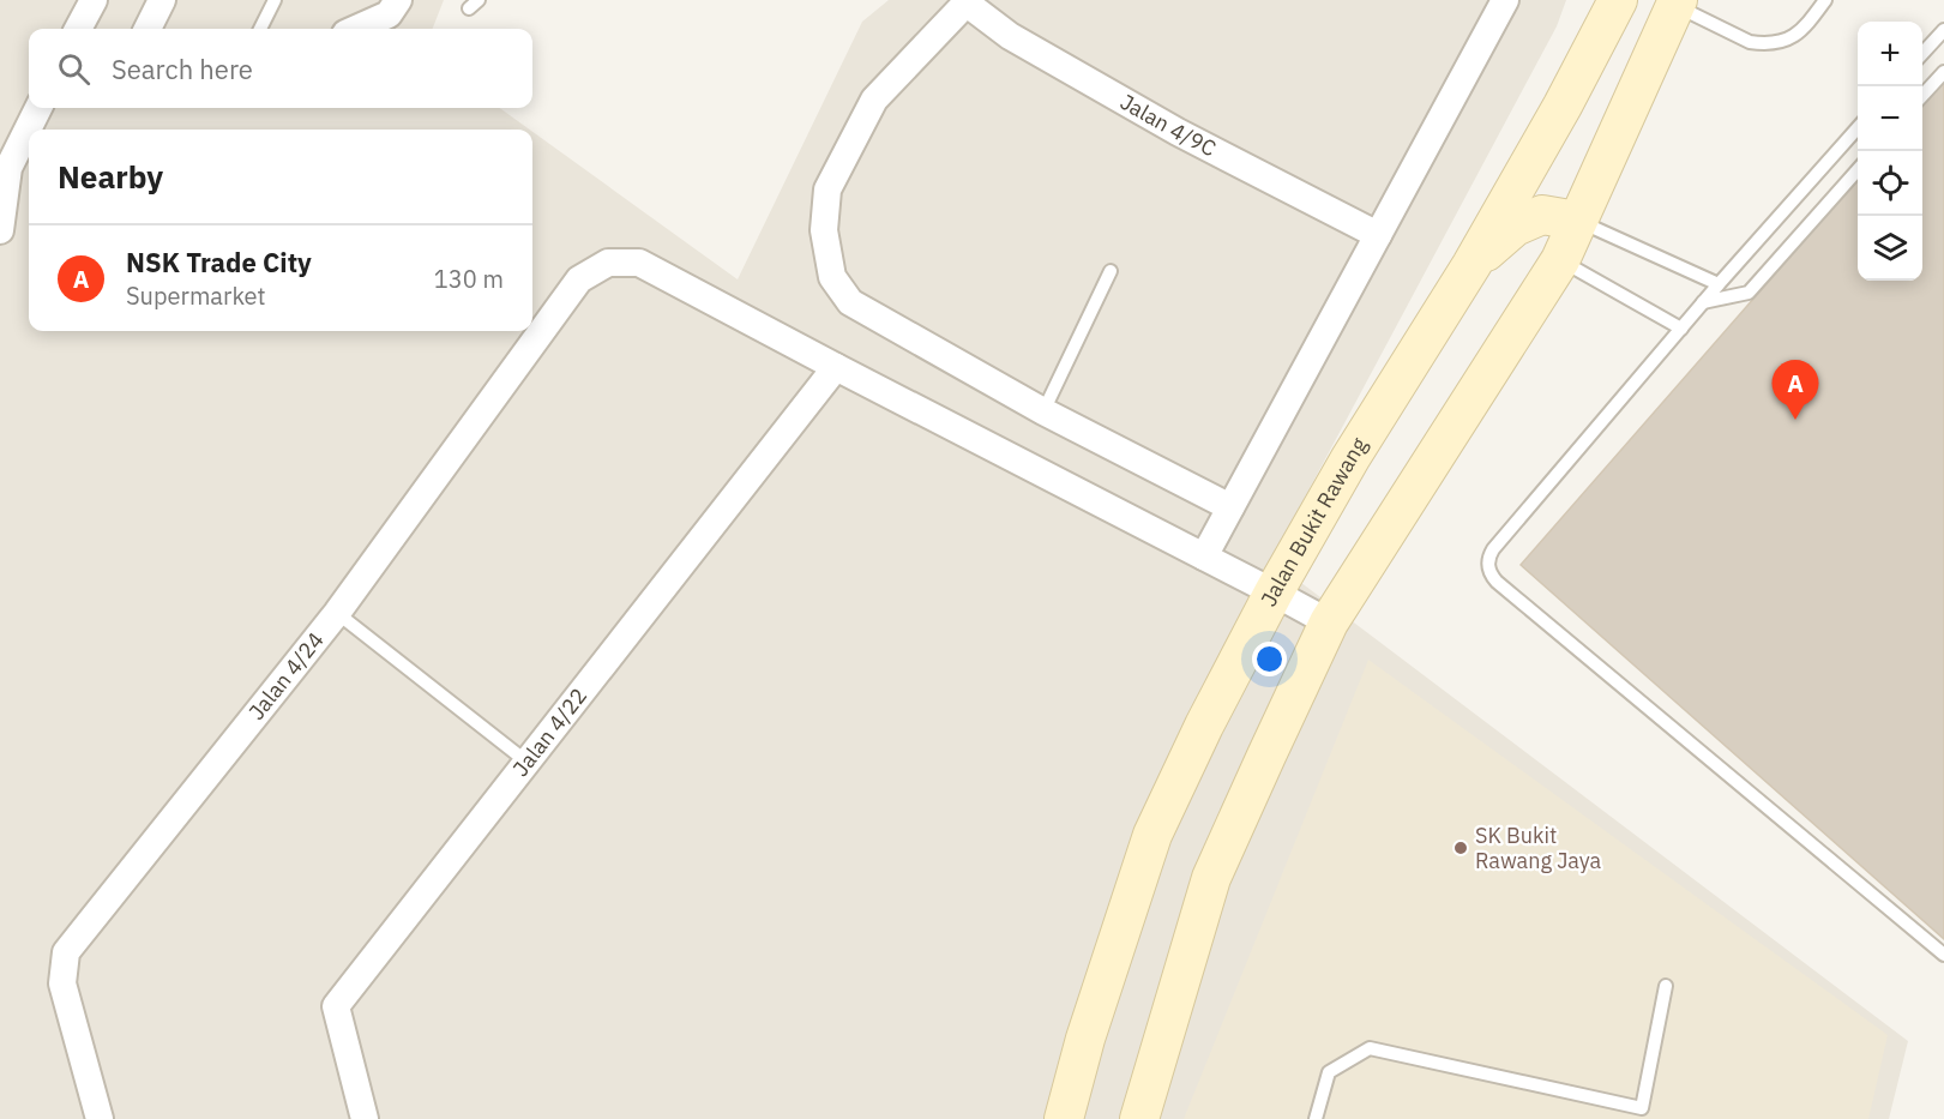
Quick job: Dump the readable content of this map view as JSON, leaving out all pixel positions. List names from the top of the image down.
{
  "streets": {
    "street": [
      "Jalan 4/9C",
      "Jalan Bukit Rawang",
      "Jalan 4/24",
      "Jalan 4/22"
    ]
  },
  "crossings": [
    ["Jalan 4/24", "Jalan 4/22"]
  ],
  "places": ["SK Bukit Rawang Jaya"],
  "page": {
    "map_buttons": ["+", "−"],
    "search": "Search here",
    "heading": "Nearby",
    "list": [
      {
        "mark": "A",
        "name": "NSK Trade City",
        "note": "Supermarket",
        "value": "130 m"
      }
    ],
    "pins": "A"
  }
}
